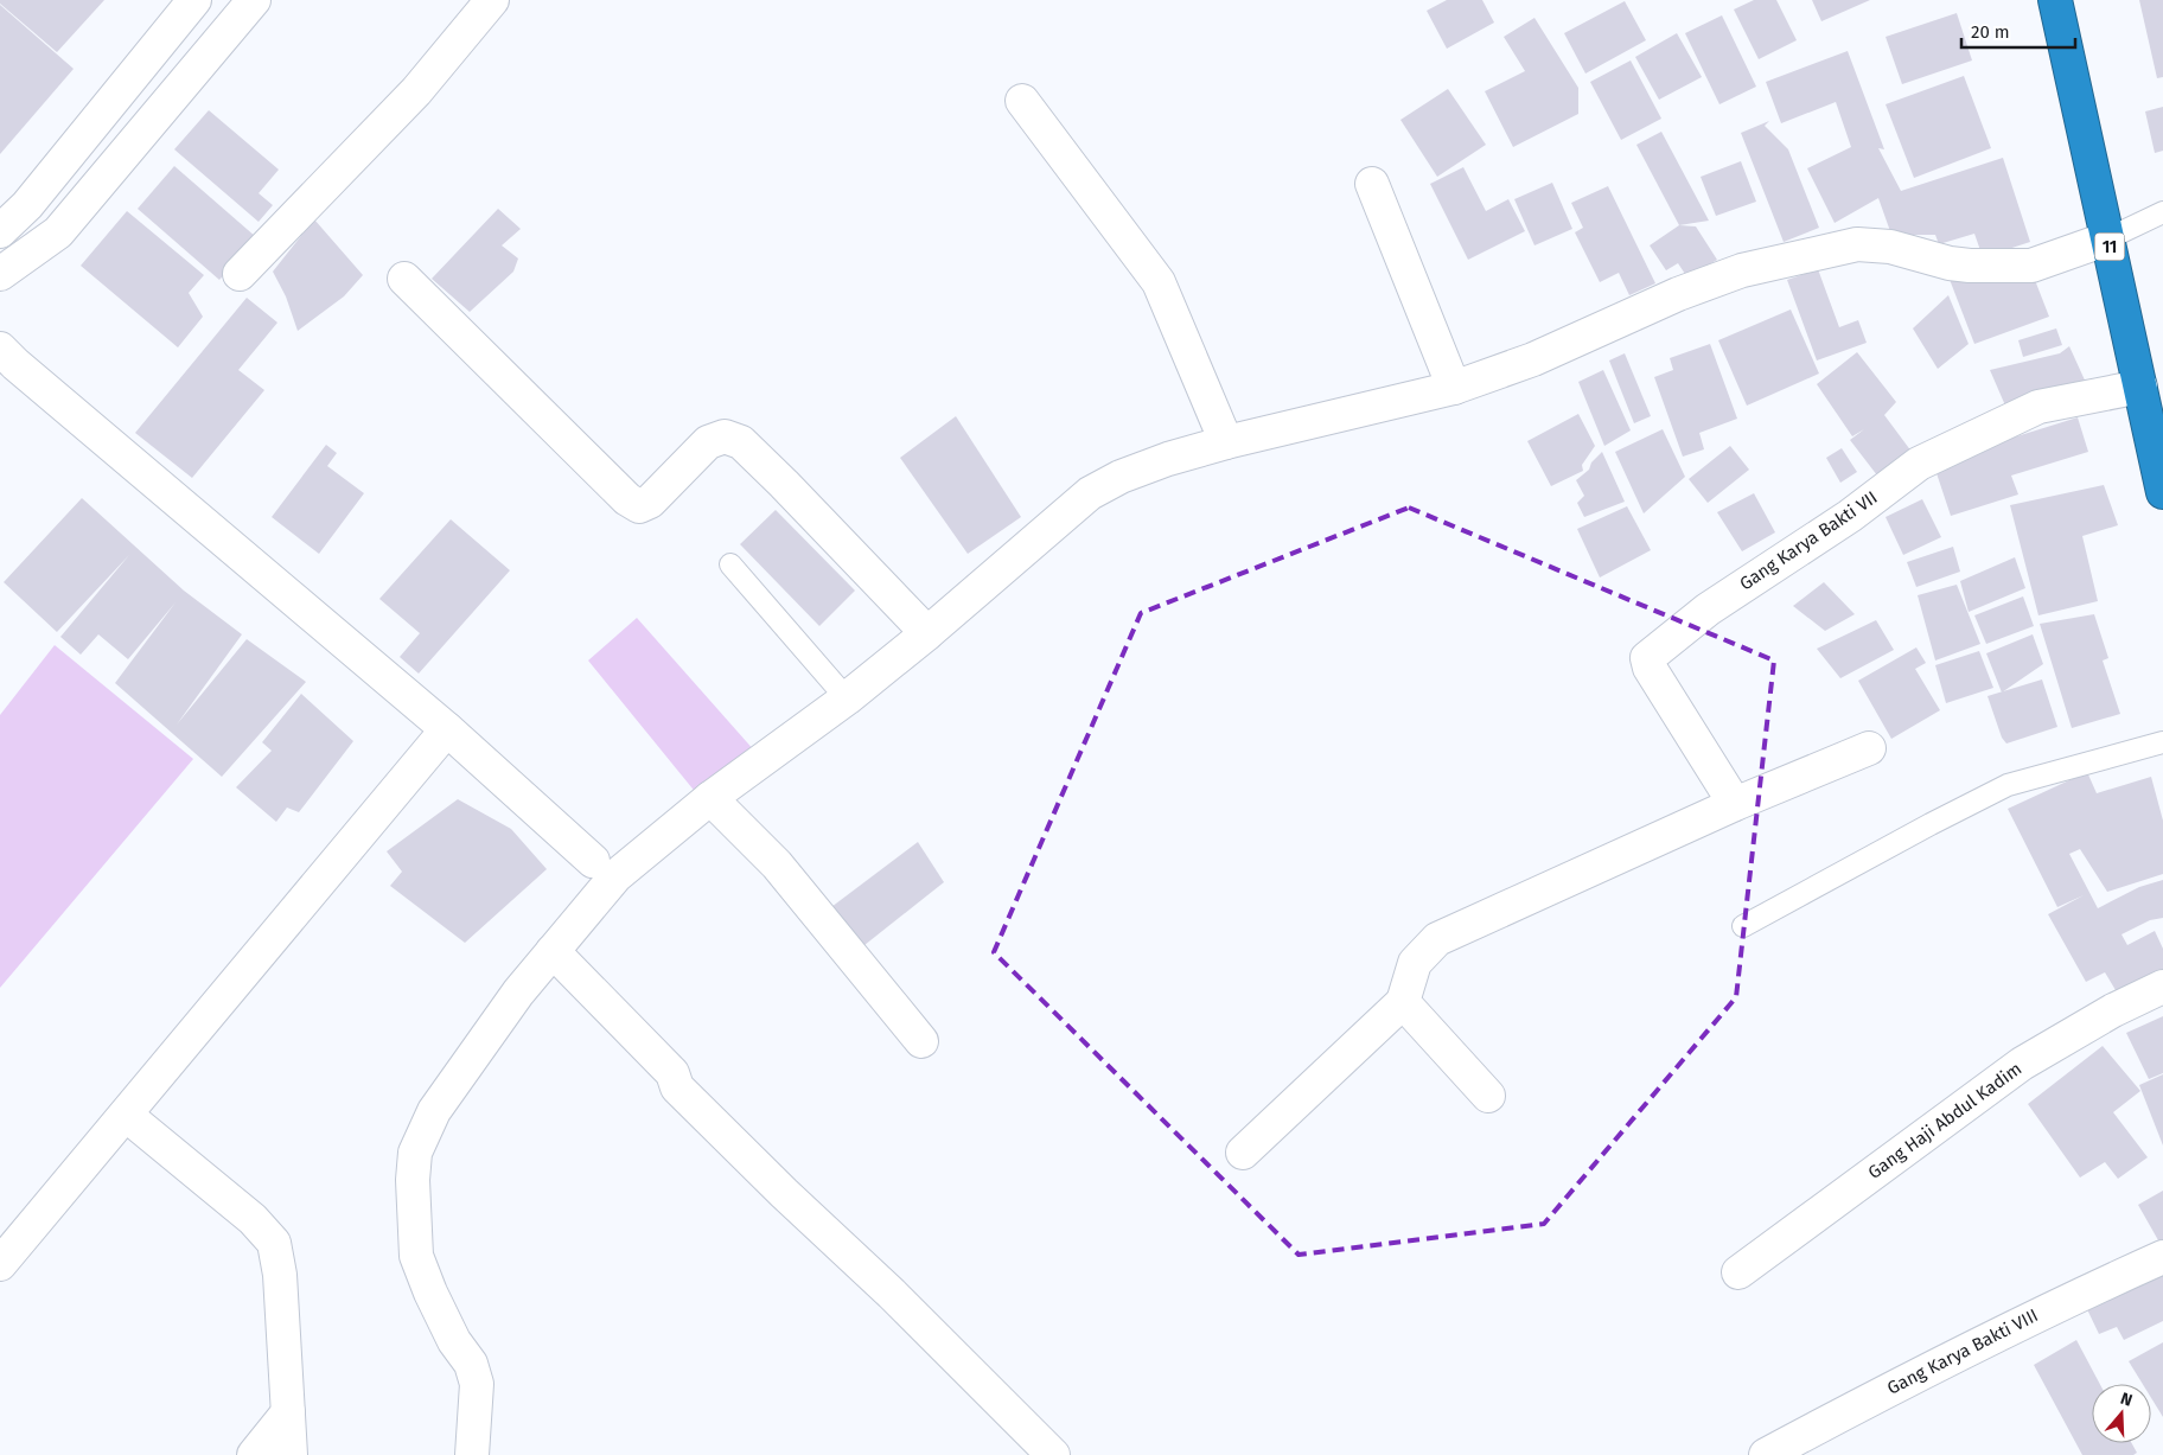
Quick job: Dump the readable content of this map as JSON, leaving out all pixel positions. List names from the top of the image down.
{
  "streets": {
    "highway": ["11"],
    "street": ["Gang Karya Bakti VII", "Gang Haji Abdul Kadim", "Gang Karya Bakti VIII"]
  },
  "crossings": [
    ["11", "Gang Karya Bakti VII"]
  ],
  "scale_bar": "20 m",
  "north": "top"
}
